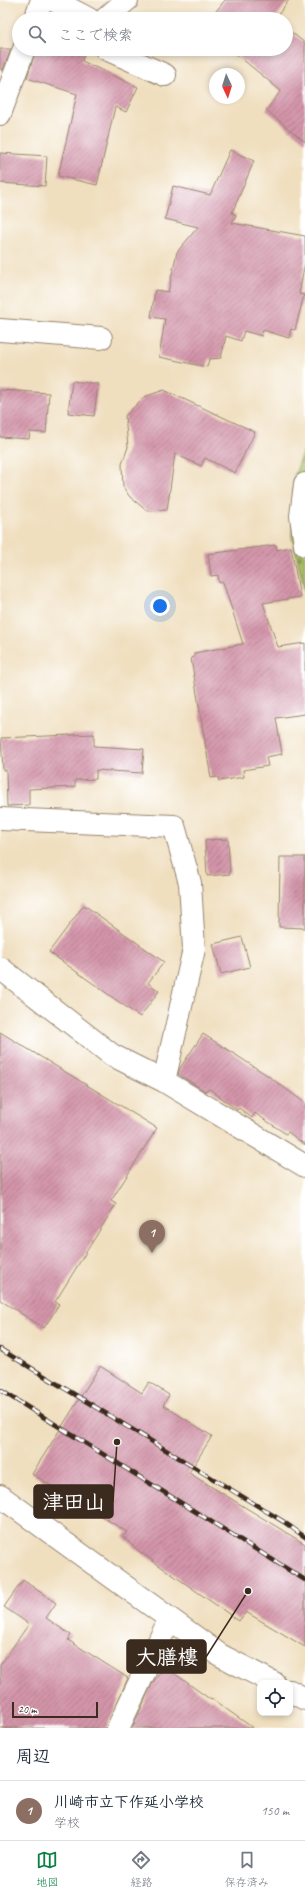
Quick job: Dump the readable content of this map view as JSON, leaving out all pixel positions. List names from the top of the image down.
{
  "places": ["津田山", "大膳樓"],
  "scale_bar": "20 m",
  "north": "bottom",
  "page": {
    "search": "ここで検索",
    "pins": "1",
    "scale": "20 m",
    "heading": "周辺",
    "list": [
      {
        "mark": "1",
        "name": "川崎市立下作延小学校",
        "note": "学校",
        "value": "150 m"
      }
    ],
    "nav": ["地図", "経路", "保存済み"]
  }
}
